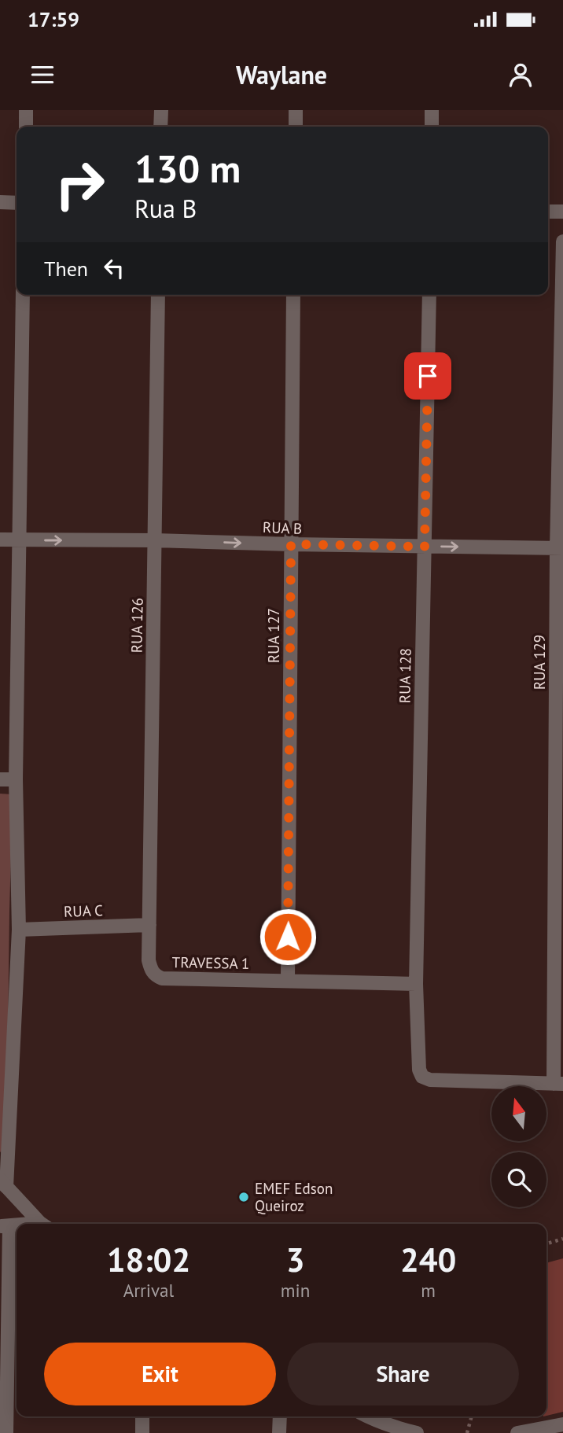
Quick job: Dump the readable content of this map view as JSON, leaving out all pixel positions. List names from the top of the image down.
{
  "streets": {
    "street": [
      "RUA B",
      "RUA 126",
      "RUA 127",
      "RUA 129",
      "RUA 128",
      "RUA C",
      "TRAVESSA 1"
    ]
  },
  "crossings": [
    ["RUA B", "RUA 126"],
    ["RUA B", "RUA 127"],
    ["RUA B", "RUA 129"],
    ["RUA B", "RUA 128"],
    ["RUA 126", "RUA C"],
    ["RUA 126", "TRAVESSA 1"],
    ["RUA 127", "TRAVESSA 1"],
    ["RUA 129", "RUA 128"],
    ["RUA 128", "TRAVESSA 1"]
  ],
  "one_way": ["RUA B"],
  "places": ["EMEF Edson Queiroz"],
  "north": "top",
  "page": {
    "status": "17:59",
    "header": "Waylane",
    "turn": ["130 m", "Rua B"],
    "then": "Then",
    "eta": [
      "18:02",
      "Arrival",
      "3",
      "min",
      "240",
      "m"
    ],
    "buttons": ["Exit", "Share"]
  }
}
